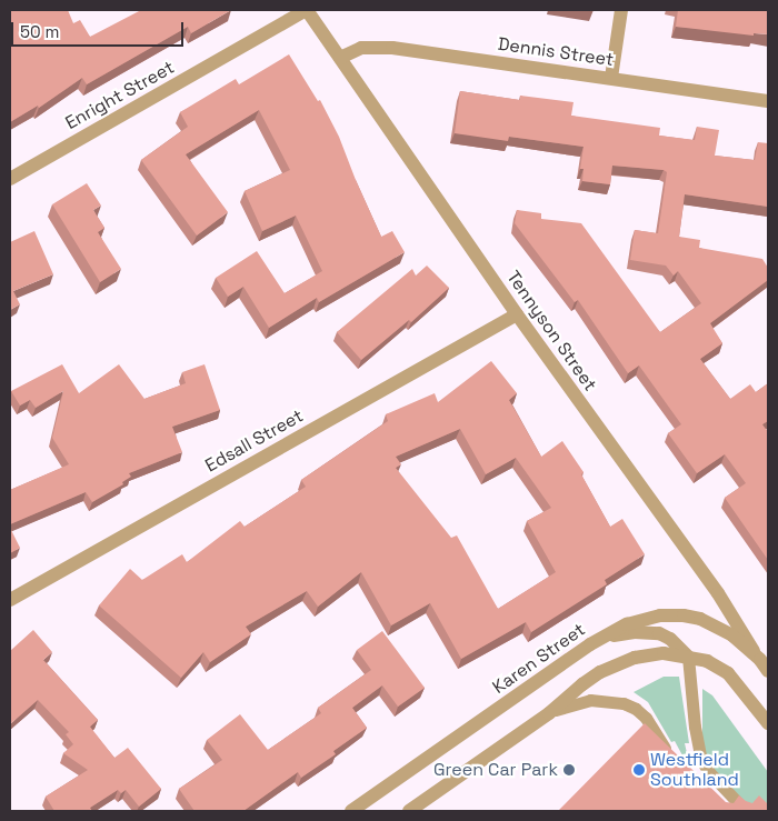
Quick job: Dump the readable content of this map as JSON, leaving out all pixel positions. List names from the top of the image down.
{
  "streets": {
    "street": [
      "Dennis Street",
      "Enright Street",
      "Tennyson Street",
      "Edsall Street",
      "Karen Street"
    ]
  },
  "crossings": [
    ["Dennis Street", "Tennyson Street"],
    ["Enright Street", "Tennyson Street"],
    ["Tennyson Street", "Edsall Street"],
    ["Tennyson Street", "Karen Street"]
  ],
  "places": ["Green Car Park", "Westfield Southland"],
  "scale_bar": "50 m"
}
